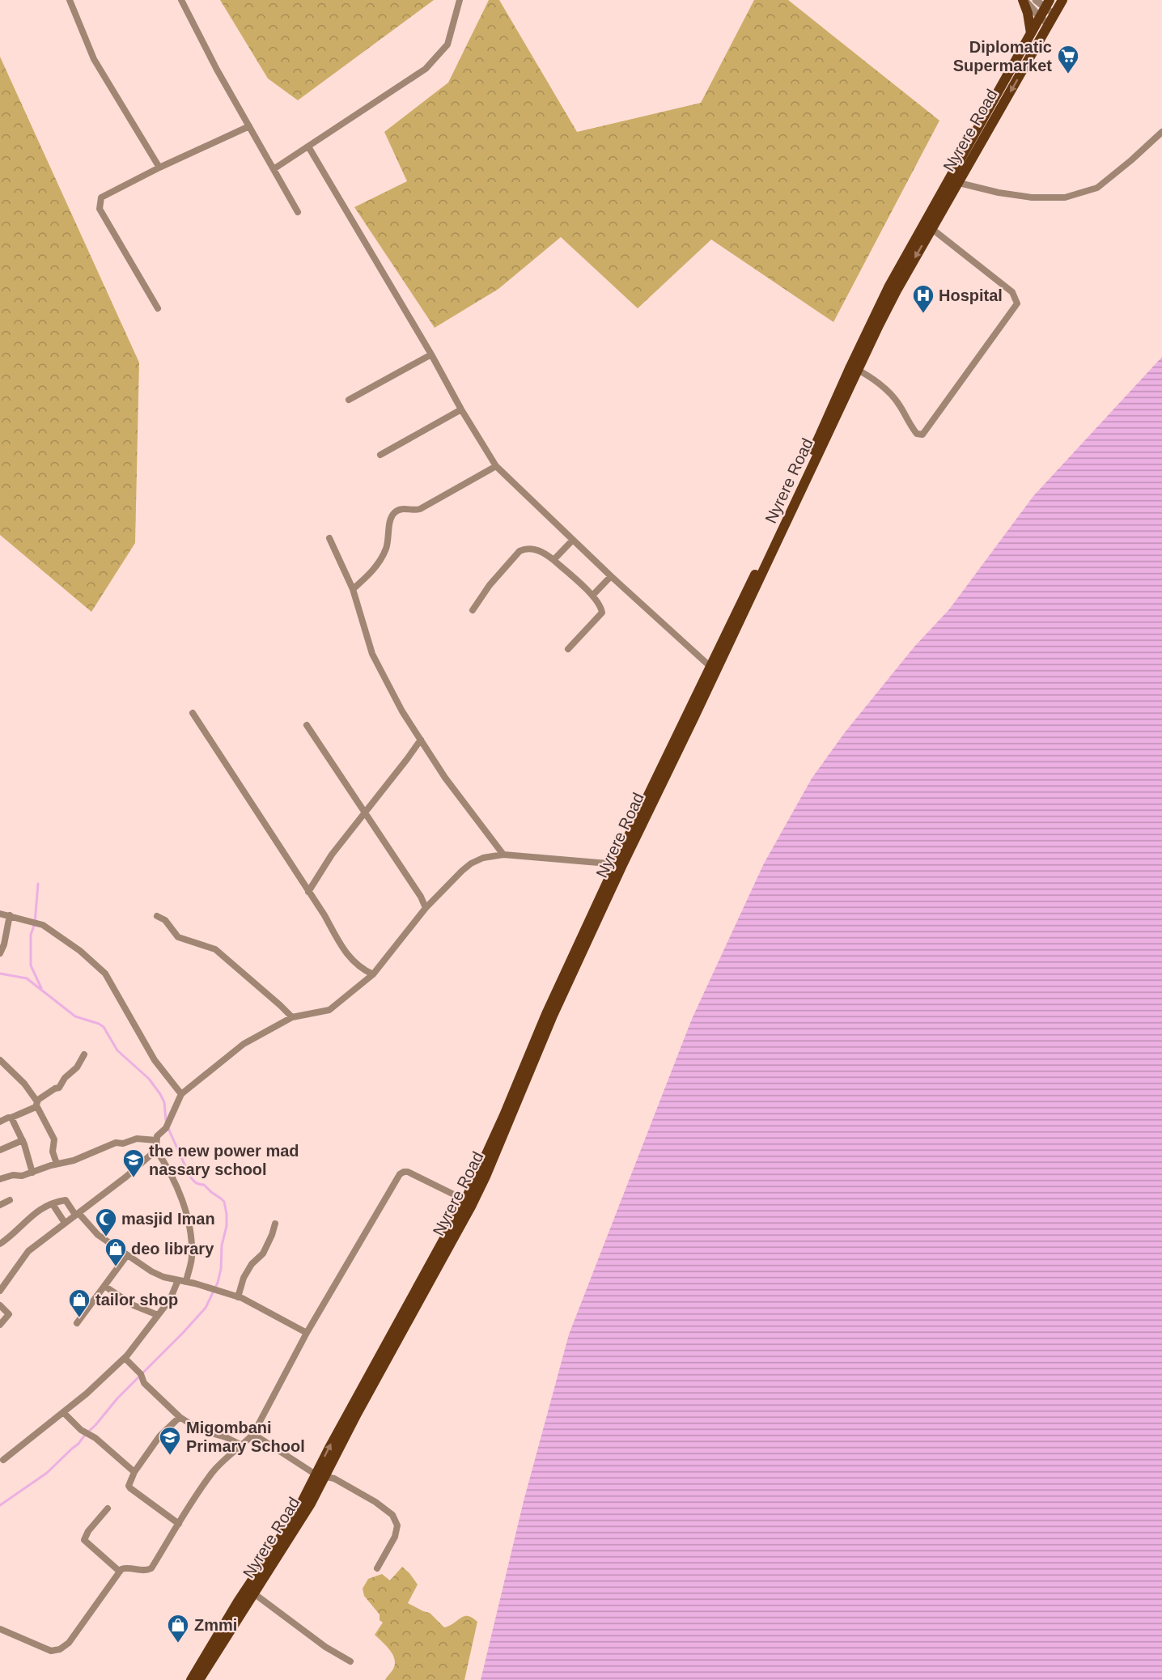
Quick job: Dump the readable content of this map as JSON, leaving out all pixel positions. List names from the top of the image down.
{
  "streets": {
    "main road": ["Nyrere Road"]
  },
  "places": {
    "supermarket": ["Diplomatic Supermarket"],
    "hospital": ["Hospital"],
    "school or university": ["the new power mad nassary school", "Migombani Primary School"],
    "mosque": ["masjid Iman"],
    "shop": ["deo library", "tailor shop", "Zmmi"]
  }
}
